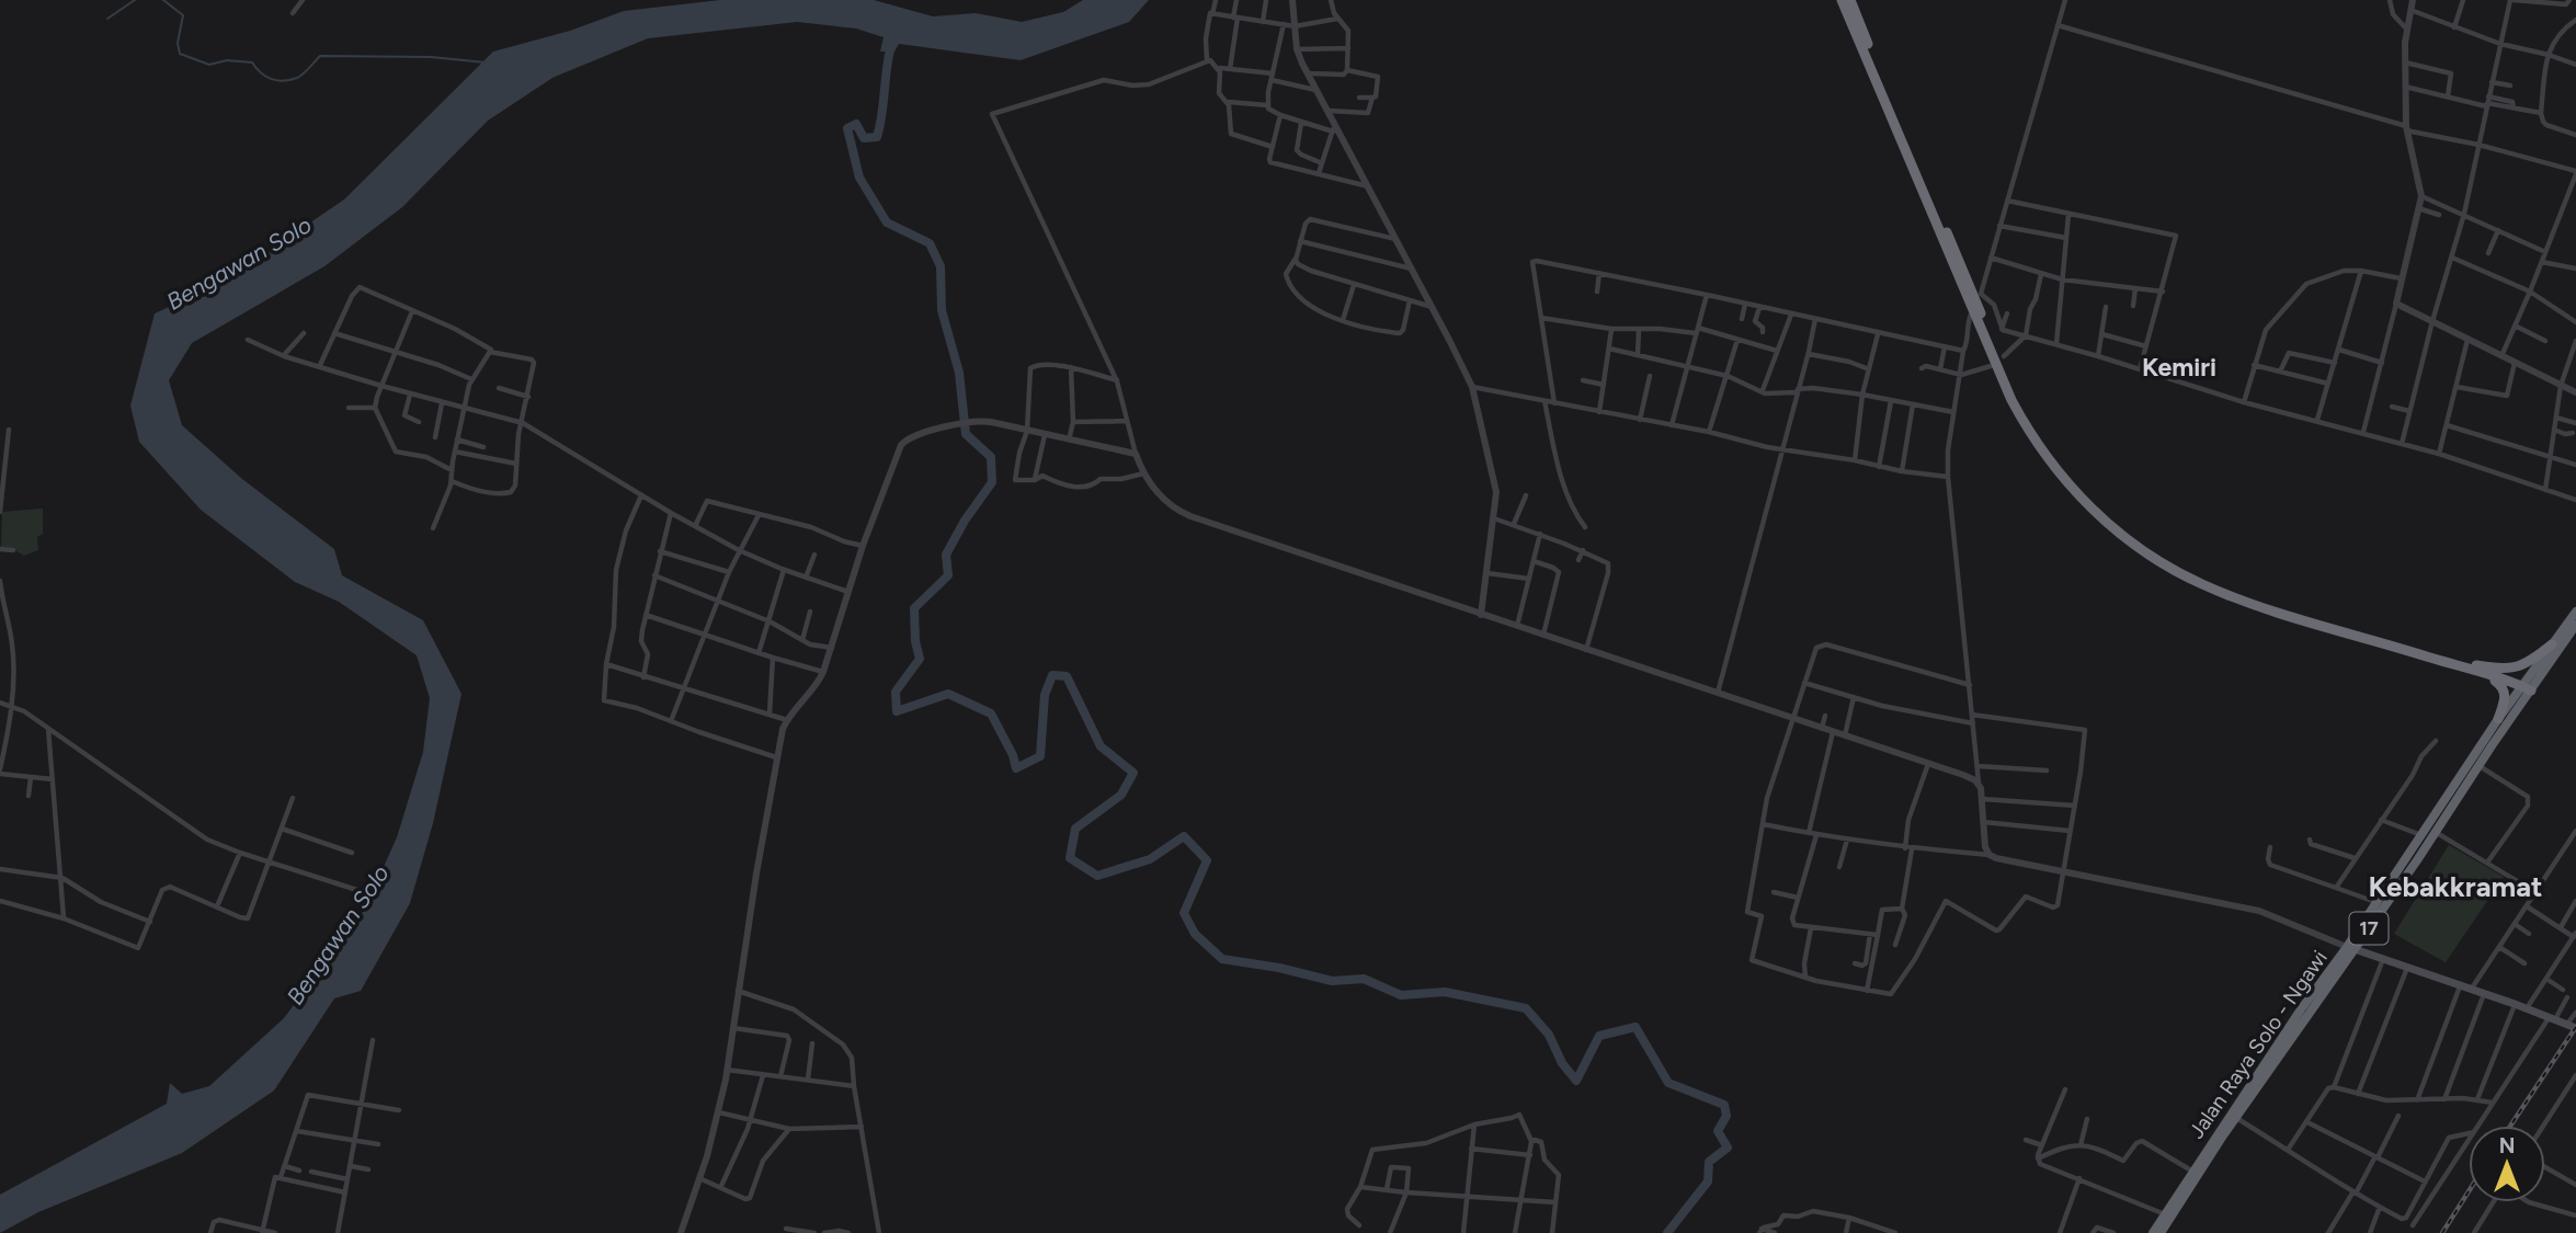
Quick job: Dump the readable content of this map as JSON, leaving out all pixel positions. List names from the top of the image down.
{
  "streets": {
    "highway": ["17", "Jalan Raya Solo - Ngawi"]
  },
  "districts": ["Kemiri", "Kebakkramat"],
  "water": ["Bengawan Solo"],
  "north": "top"
}
